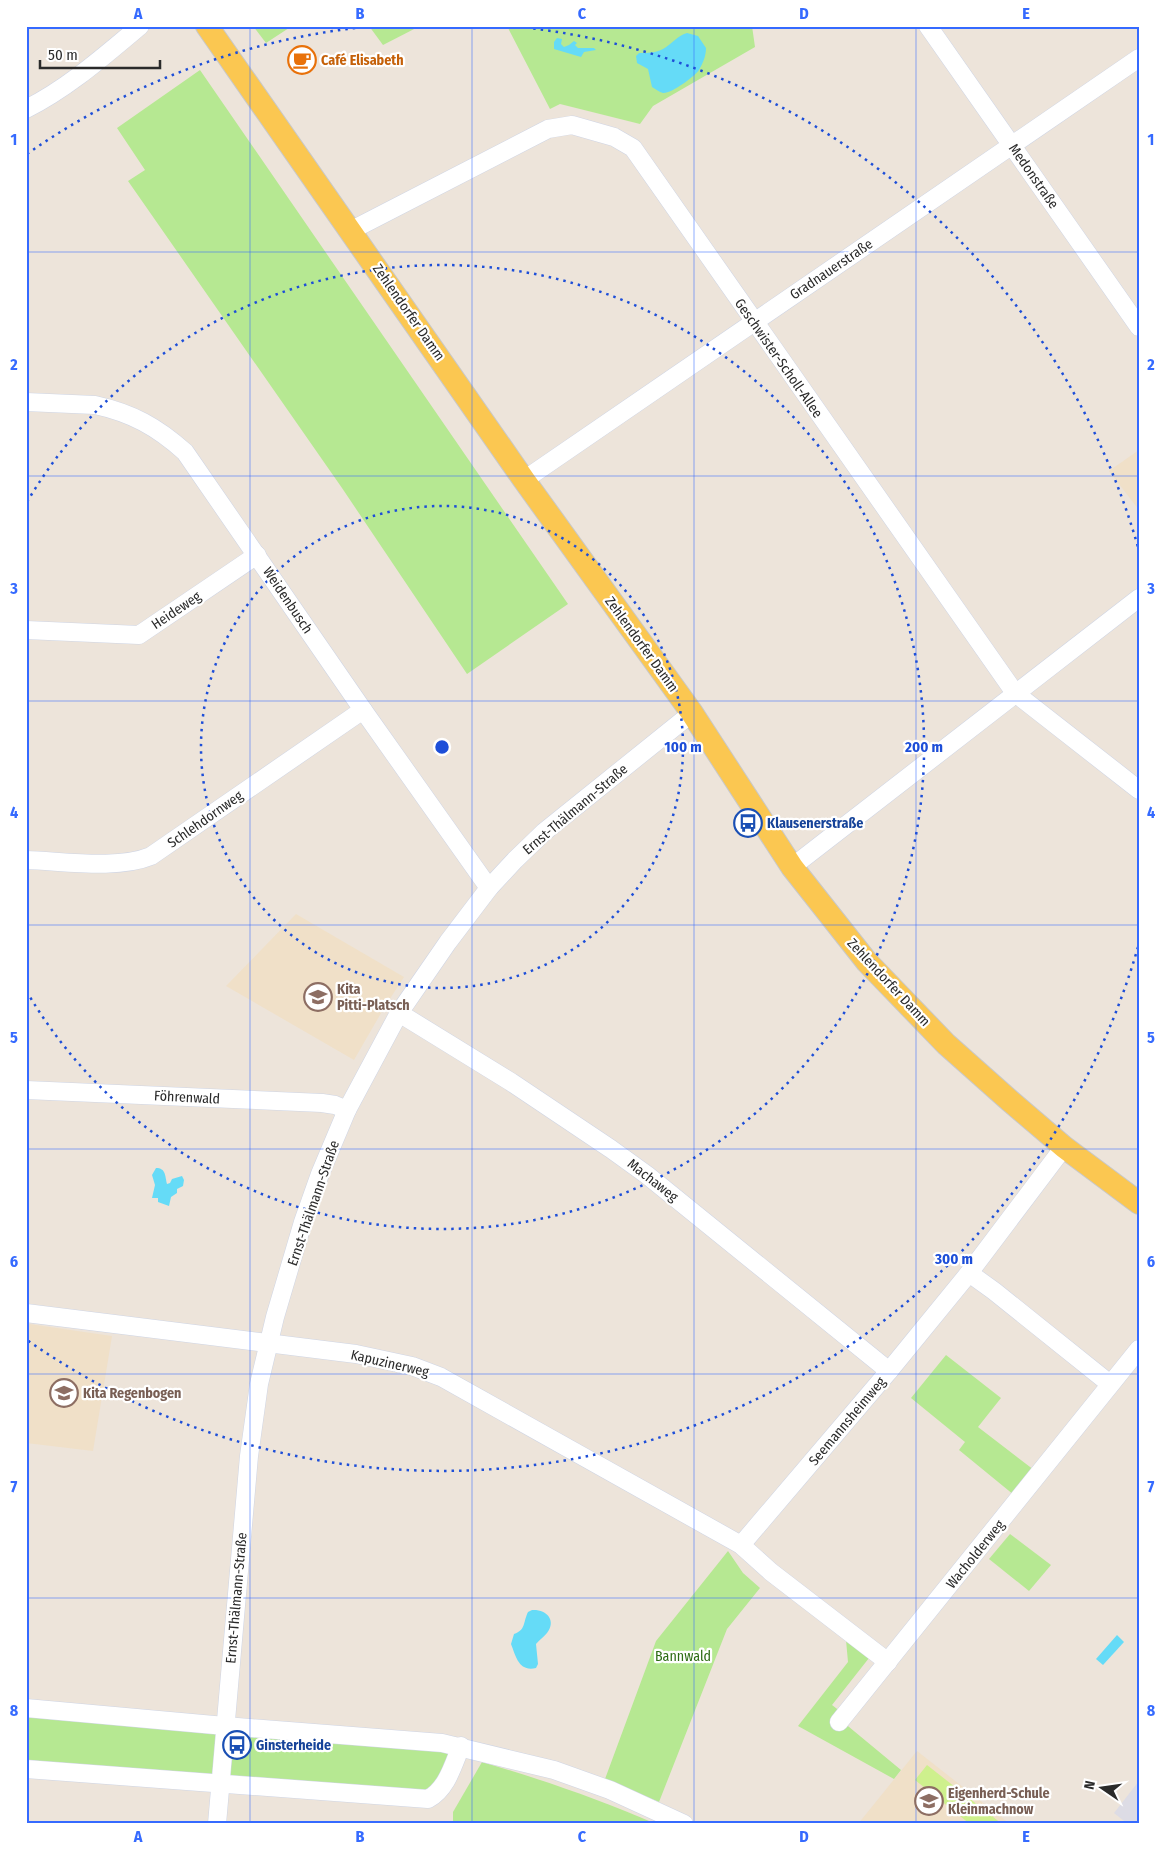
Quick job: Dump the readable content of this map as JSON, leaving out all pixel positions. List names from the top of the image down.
{
  "streets": {
    "main road": ["Zehlendorfer Damm"],
    "street": [
      "Medonstraße",
      "Gradnauerstraße",
      "Geschwister-Scholl-Allee",
      "Weidenbusch",
      "Heideweg",
      "Ernst-Thälmann-Straße",
      "Schlehdornweg",
      "Föhrenwald",
      "Machaweg",
      "Kapuzinerweg",
      "Seemannsheimweg",
      "Wacholderweg"
    ]
  },
  "crossings": [
    ["Medonstraße", "Gradnauerstraße"],
    ["Gradnauerstraße", "Zehlendorfer Damm"],
    ["Gradnauerstraße", "Geschwister-Scholl-Allee"],
    ["Zehlendorfer Damm", "Geschwister-Scholl-Allee"],
    ["Zehlendorfer Damm", "Ernst-Thälmann-Straße"],
    ["Zehlendorfer Damm", "Seemannsheimweg"],
    ["Weidenbusch", "Heideweg"],
    ["Weidenbusch", "Ernst-Thälmann-Straße"],
    ["Weidenbusch", "Schlehdornweg"],
    ["Ernst-Thälmann-Straße", "Föhrenwald"],
    ["Ernst-Thälmann-Straße", "Machaweg"],
    ["Ernst-Thälmann-Straße", "Kapuzinerweg"],
    ["Machaweg", "Seemannsheimweg"],
    ["Kapuzinerweg", "Seemannsheimweg"]
  ],
  "parks": ["Bannwald"],
  "places": {
    "cafe": ["Café Elisabeth"],
    "bus stop": ["Klausenerstraße", "Ginsterheide"],
    "school or university": ["Kita Pitti-Platsch", "Kita Regenbogen", "Eigenherd-Schule Kleinmachnow"]
  },
  "scale_bar": "50 m",
  "north": "left",
  "grid": {
    "columns": [
      "A",
      "B",
      "C",
      "D",
      "E"
    ],
    "rows": [
      "1",
      "2",
      "3",
      "4",
      "5",
      "6",
      "7",
      "8"
    ]
  },
  "rings": ["100 m", "200 m", "300 m"]
}
